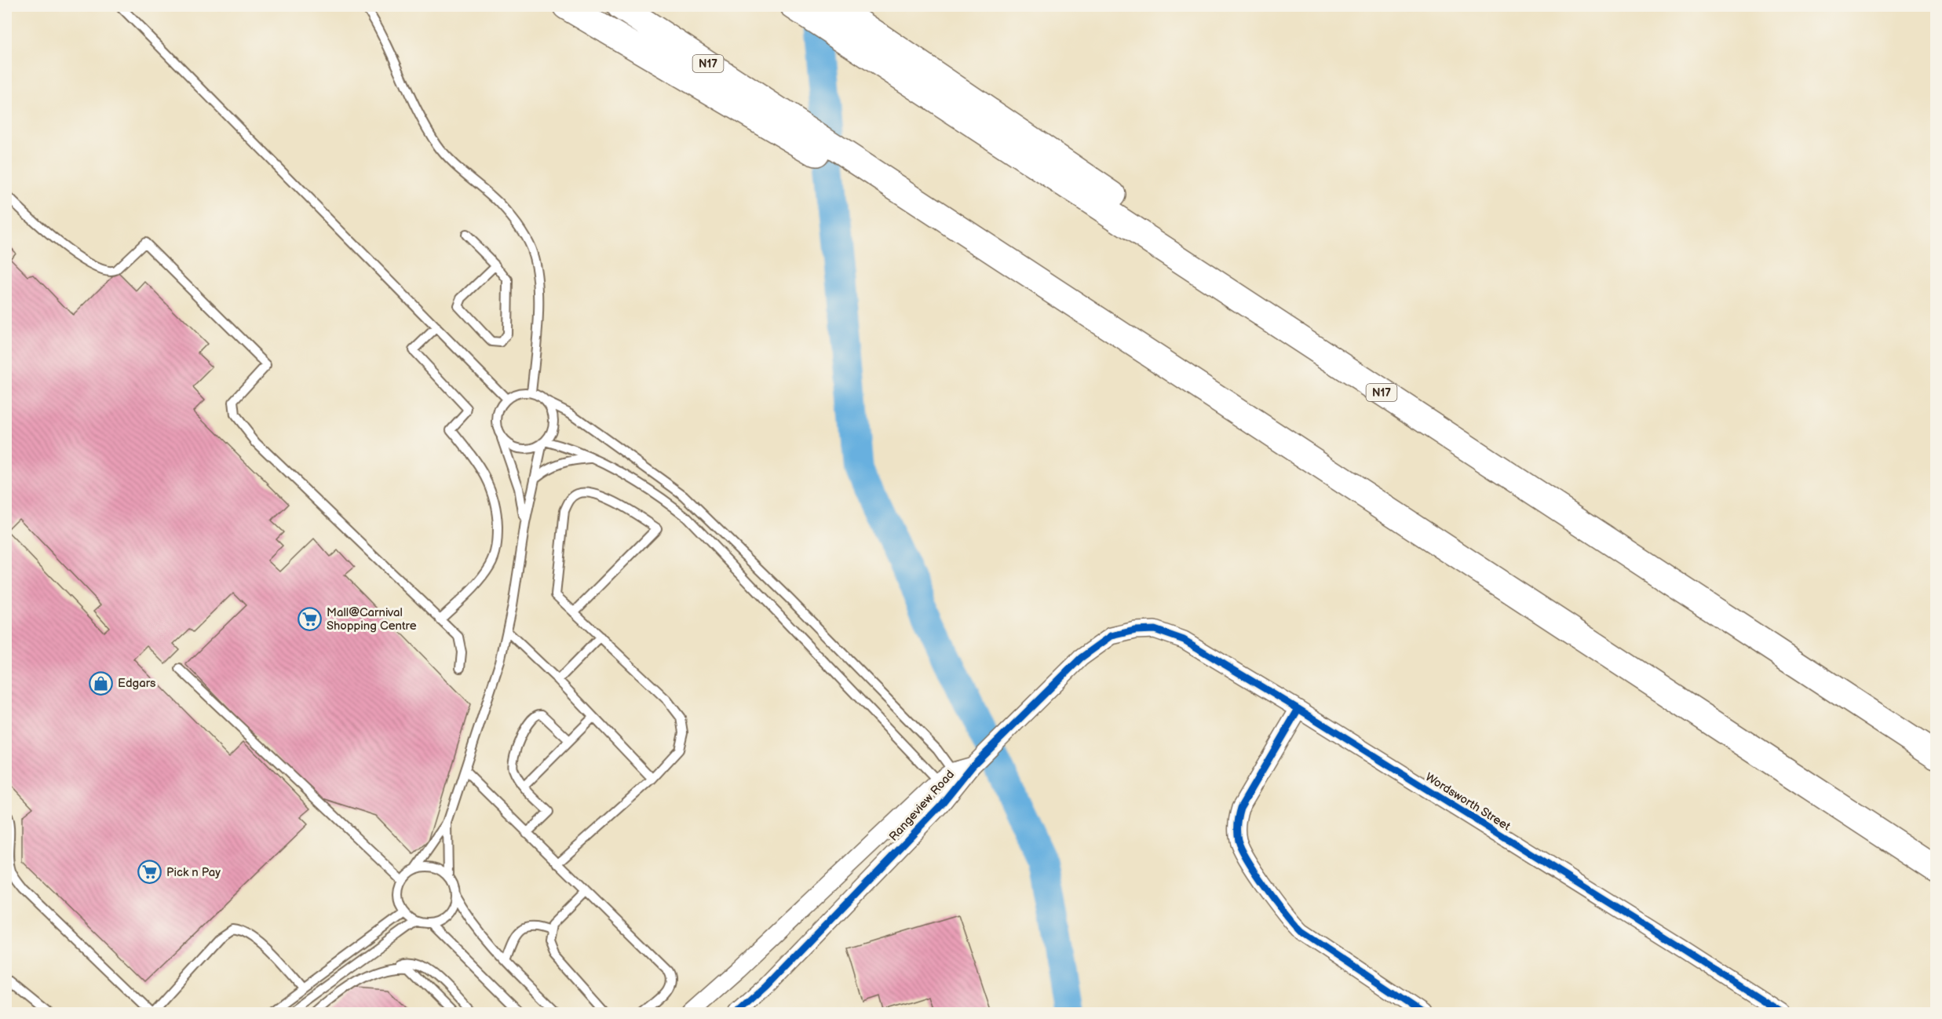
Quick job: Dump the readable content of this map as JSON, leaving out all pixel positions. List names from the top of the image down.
{
  "streets": {
    "highway": ["N17"],
    "street": ["Wordsworth Street", "Rangeview Road"]
  },
  "crossings": [
    ["Wordsworth Street", "Rangeview Road"]
  ],
  "places": {
    "supermarket": ["Mall@Carnival Shopping Centre", "Pick n Pay"],
    "shop": ["Edgars"]
  }
}
